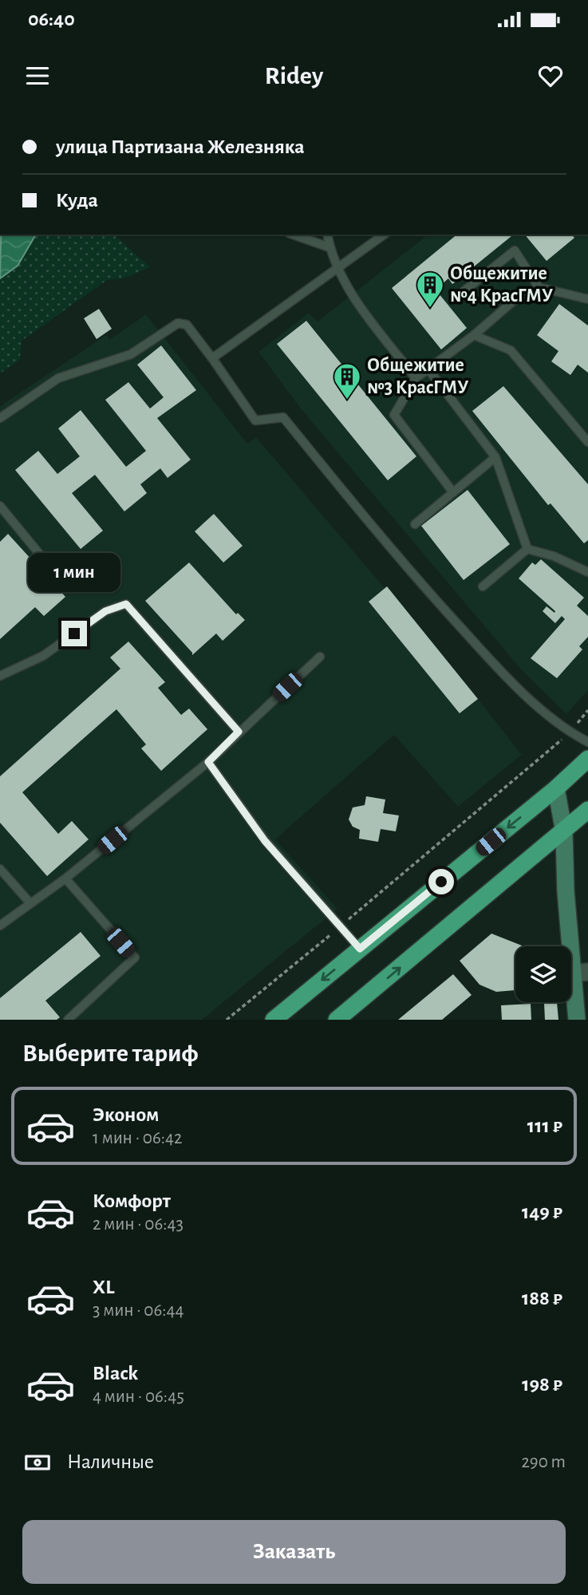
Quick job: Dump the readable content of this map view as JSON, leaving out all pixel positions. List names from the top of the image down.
{
  "places": {
    "building": ["Общежитие №4 КрасГМУ", "Общежитие №3 КрасГМУ"]
  },
  "page": {
    "status": "06:40",
    "header": "Ridey",
    "banner": ["улица Партизана Железняка", "Куда"],
    "bubble": "1 мин",
    "heading": "Выберите тариф",
    "list": [
      {
        "name": "Эконом",
        "note": "1 мин · 06:42",
        "value": "111 ₽"
      },
      {
        "name": "Комфорт",
        "note": "2 мин · 06:43",
        "value": "149 ₽"
      },
      {
        "name": "XL",
        "note": "3 мин · 06:44",
        "value": "188 ₽"
      },
      {
        "name": "Black",
        "note": "4 мин · 06:45",
        "value": "198 ₽"
      }
    ],
    "pay": ["Наличные", "290 m"],
    "buttons": "Заказать"
  }
}
